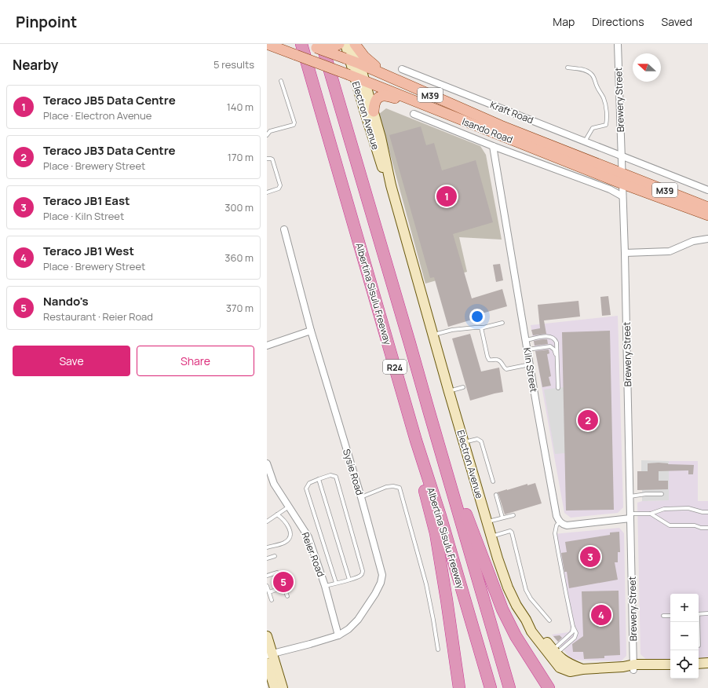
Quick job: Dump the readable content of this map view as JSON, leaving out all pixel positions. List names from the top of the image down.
{
  "streets": {
    "highway": ["Albertina Sisulu Freeway", "R24"],
    "main road": ["M39", "Electron Avenue", "Isando Road"],
    "street": [
      "Brewery Street",
      "Kraft Road",
      "Kiln Street",
      "Sysie Road",
      "Reier Road"
    ]
  },
  "crossings": [
    ["Brewery Street", "Kraft Road"],
    ["Brewery Street", "Electron Avenue"],
    ["Brewery Street", "Isando Road"],
    ["Electron Avenue", "Isando Road"],
    ["Isando Road", "Albertina Sisulu Freeway"],
    ["Sysie Road", "Reier Road"]
  ],
  "north": "left",
  "page": {
    "header": "Pinpoint",
    "nav": ["Map", "Directions", "Saved"],
    "heading": ["Nearby", "5 results"],
    "list": [
      {
        "mark": "1",
        "name": "Teraco JB5 Data Centre",
        "note": "Place · Electron Avenue",
        "value": "140 m"
      },
      {
        "mark": "2",
        "name": "Teraco JB3 Data Centre",
        "note": "Place · Brewery Street",
        "value": "170 m"
      },
      {
        "mark": "3",
        "name": "Teraco JB1 East",
        "note": "Place · Kiln Street",
        "value": "300 m"
      },
      {
        "mark": "4",
        "name": "Teraco JB1 West",
        "note": "Place · Brewery Street",
        "value": "360 m"
      },
      {
        "mark": "5",
        "name": "Nando's",
        "note": "Restaurant · Reier Road",
        "value": "370 m"
      }
    ],
    "pins": [
      "1",
      "2",
      "3",
      "5",
      "4"
    ],
    "buttons": ["Save", "Share"],
    "map_buttons": ["+", "−"]
  }
}
